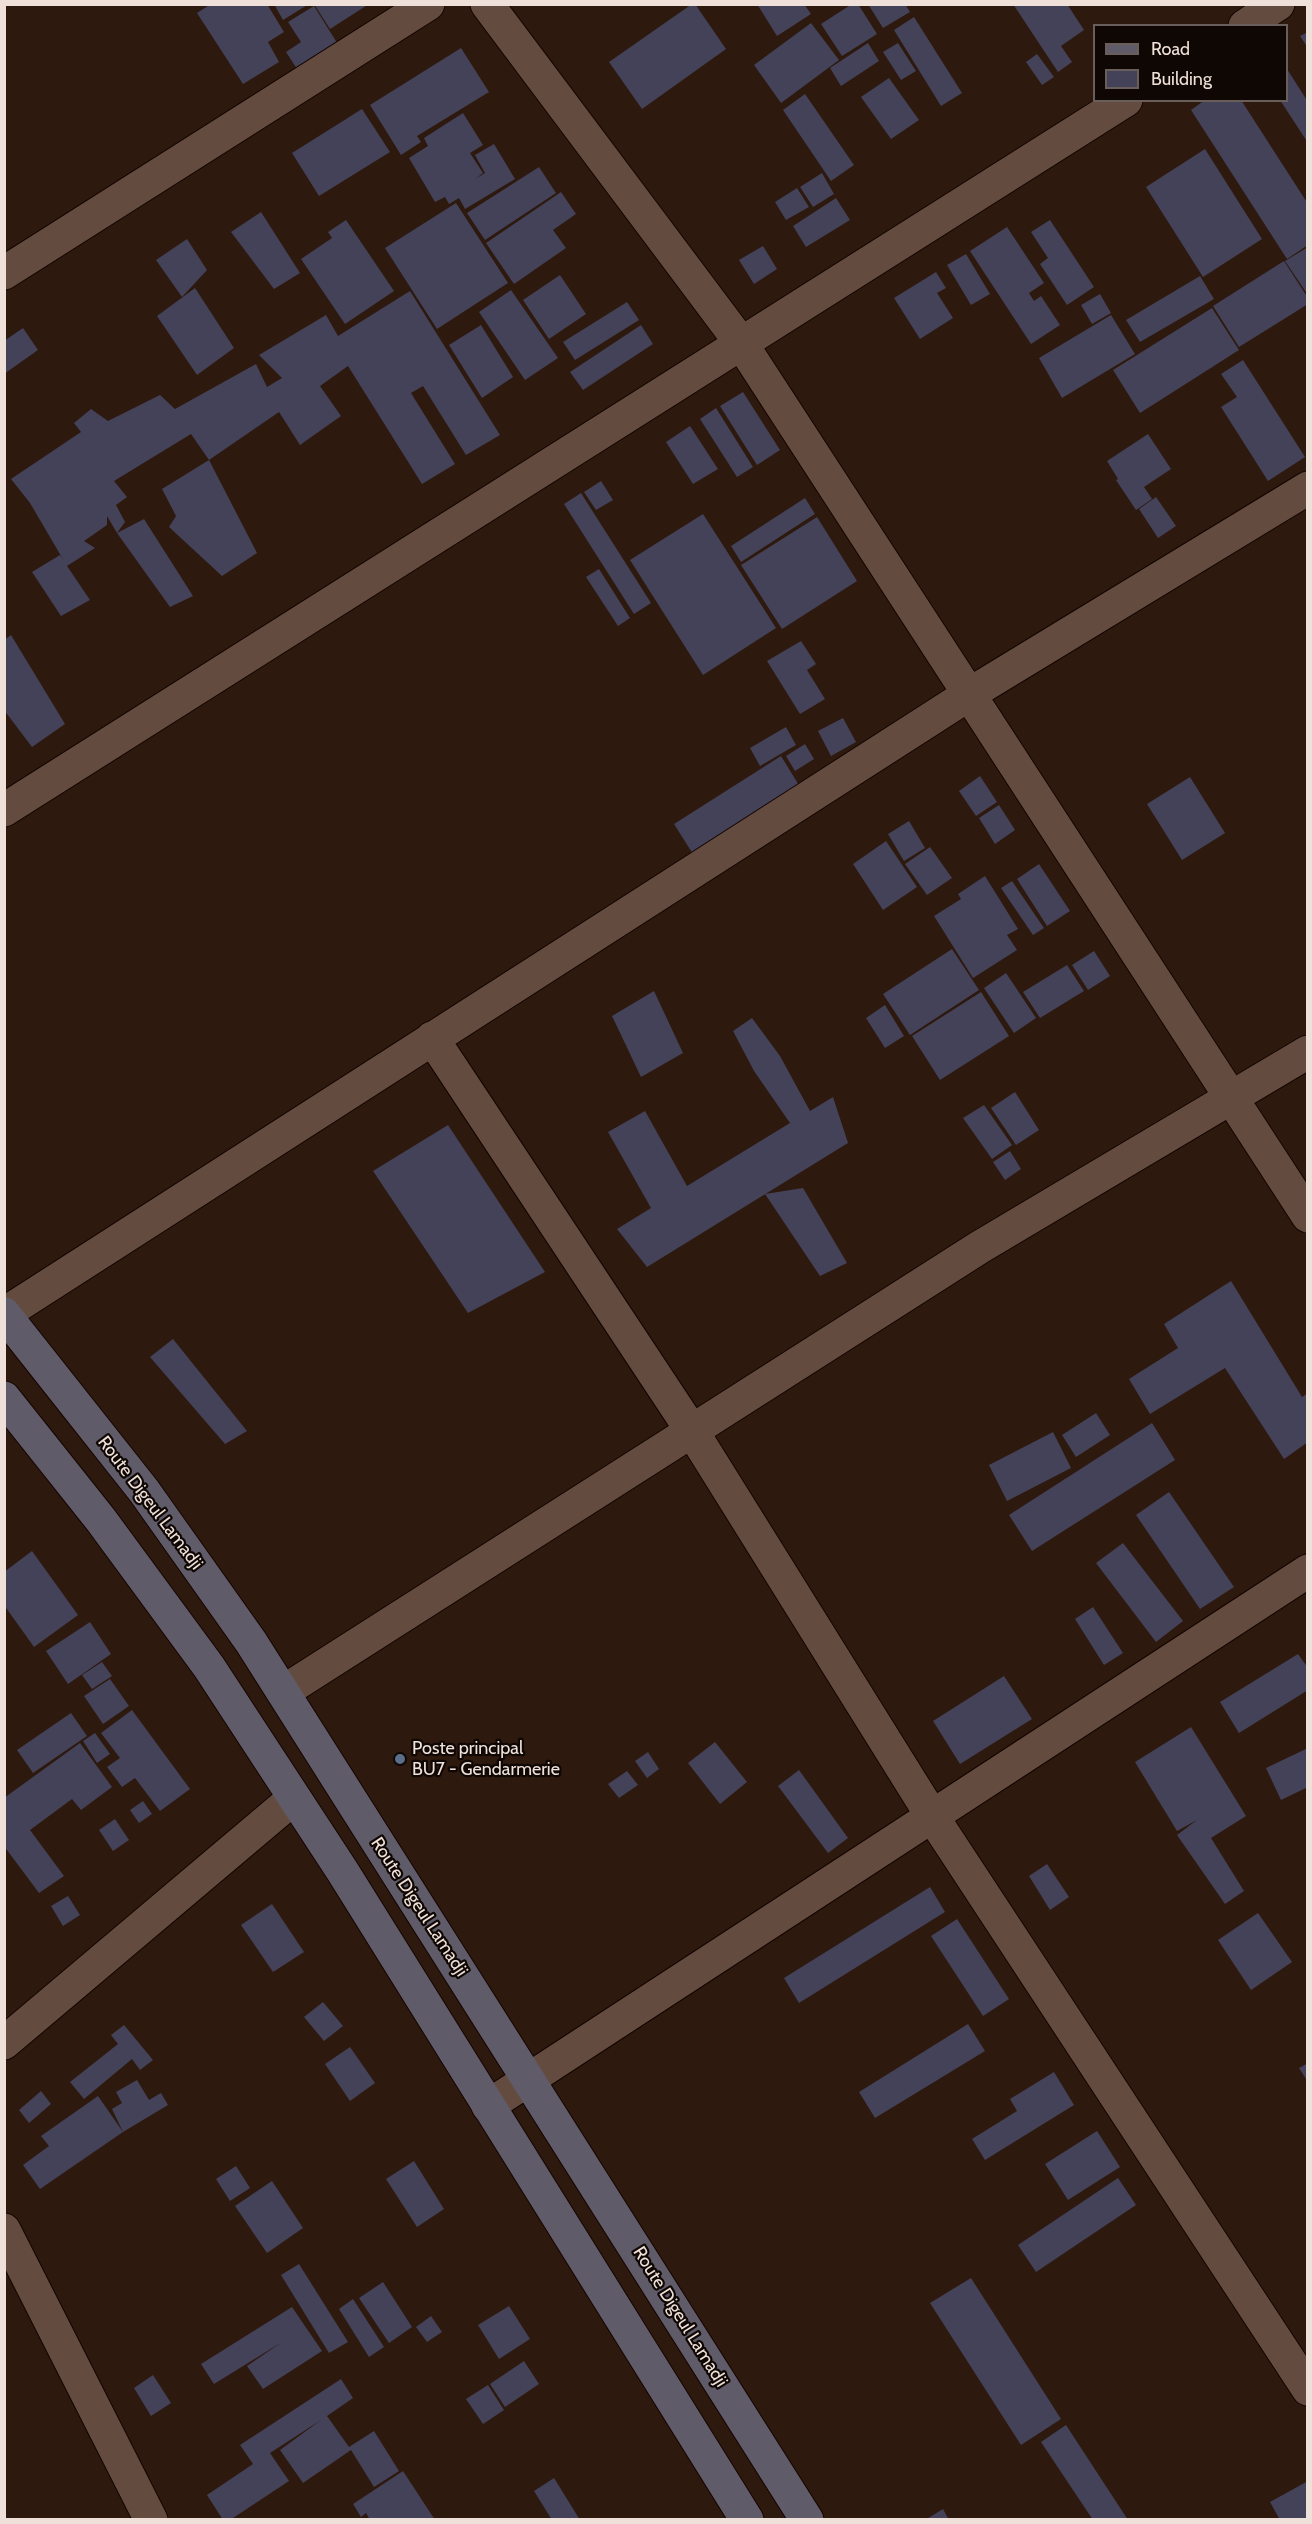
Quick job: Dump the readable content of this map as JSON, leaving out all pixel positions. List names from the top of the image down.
{
  "streets": {
    "main road": ["Route Digeul Lamadji"]
  },
  "places": ["Poste principal BU7 - Gendarmerie"],
  "legend": ["Road", "Building"]
}
